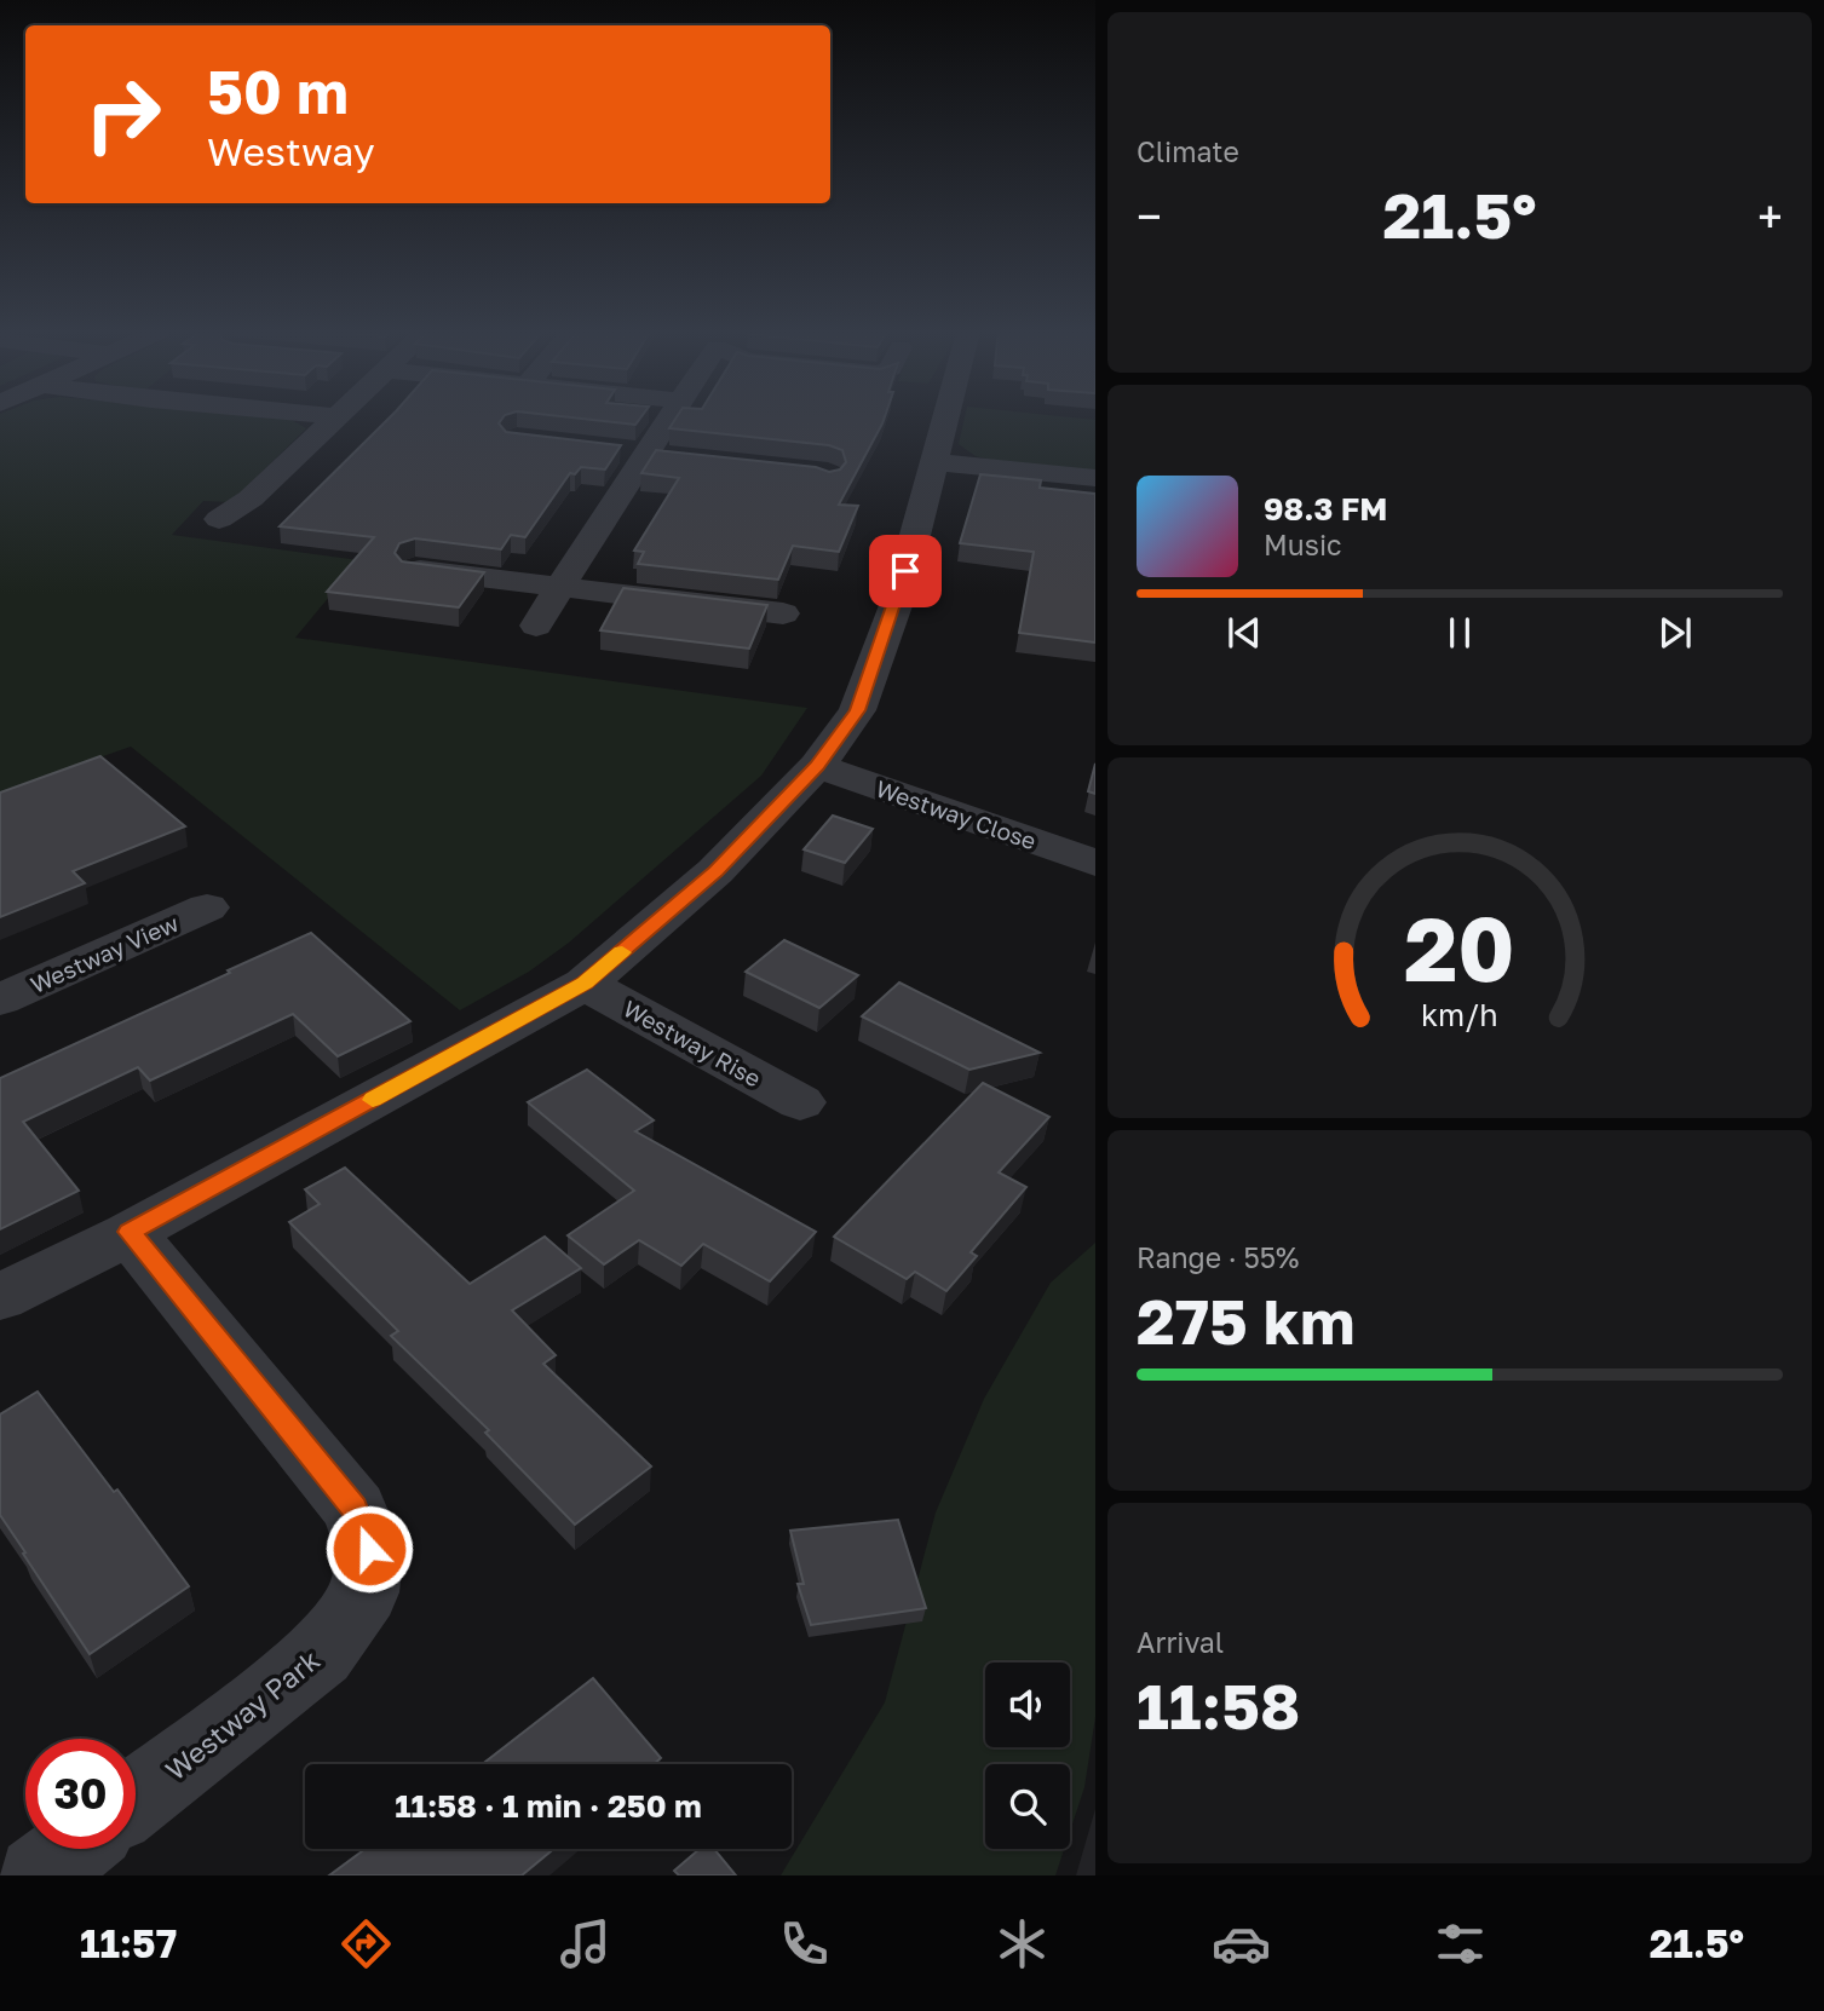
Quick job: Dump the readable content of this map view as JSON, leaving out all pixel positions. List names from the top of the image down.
{
  "streets": {
    "street": [
      "Westway Close",
      "Westway View",
      "Westway Rise",
      "Westway Park"
    ]
  },
  "page": {
    "tile": [
      "Climate",
      ["Range · 55%", "275 km"],
      ["Arrival", "11:58"]
    ],
    "turn": ["50 m", "Westway"],
    "heat": ["−", "21.5°", "+"],
    "song": ["98.3 FM", "Music"],
    "limit": "30",
    "trip": "11:58 · 1 min · 250 m",
    "tabs": ["11:57", "21.5°"],
    "gauge": ["20", "km/h"]
  }
}
